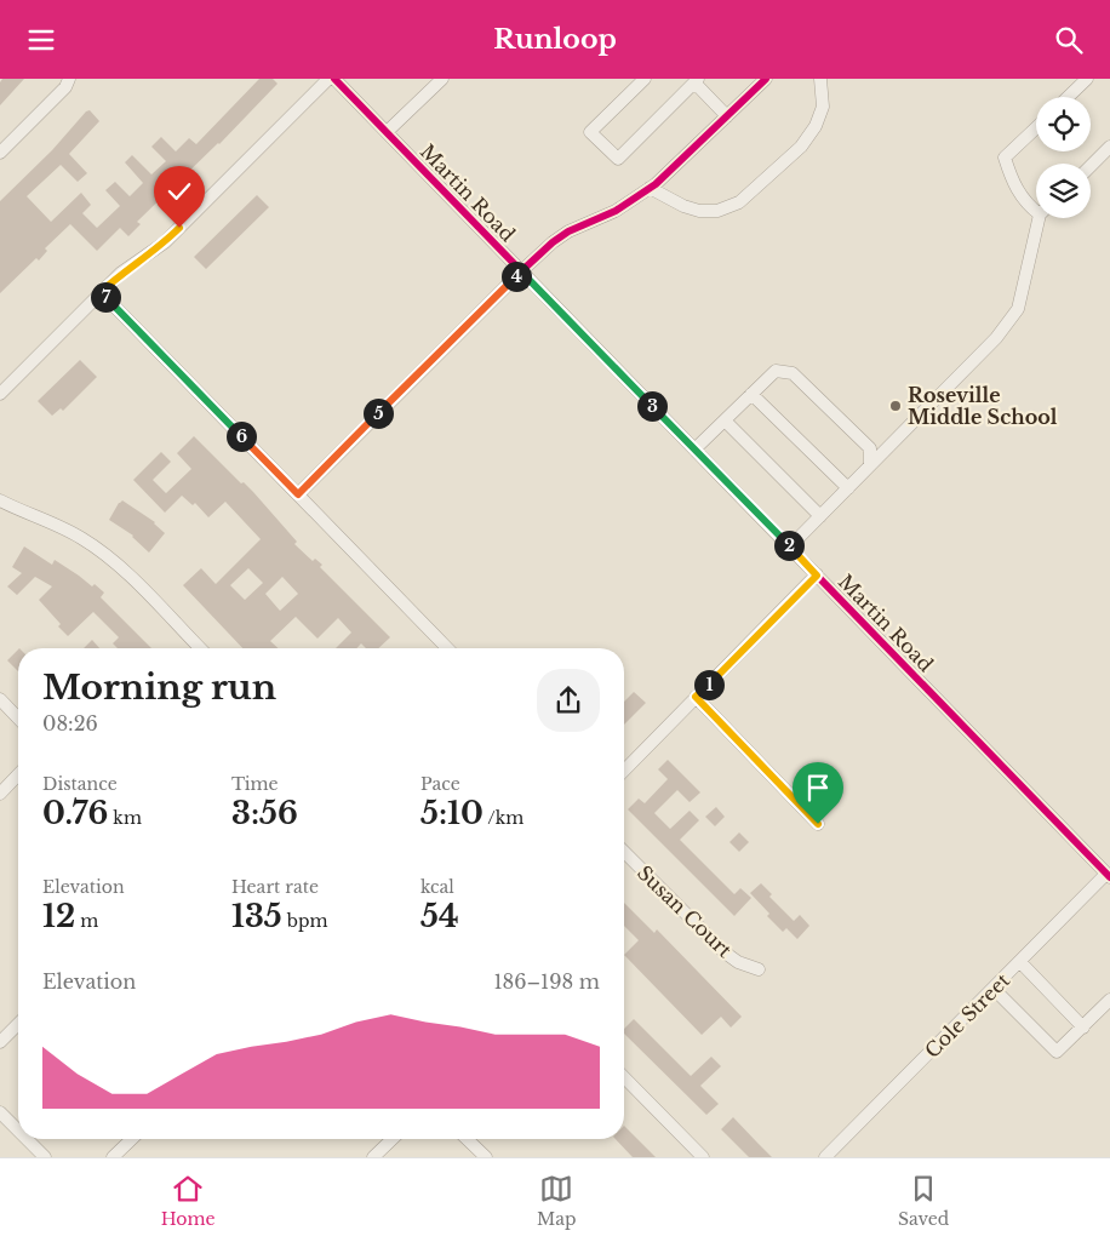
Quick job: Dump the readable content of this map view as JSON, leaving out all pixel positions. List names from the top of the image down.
{
  "streets": {
    "street": ["Martin Road", "Susan Court", "Cole Street"]
  },
  "crossings": [
    ["Martin Road", "Cole Street"]
  ],
  "places": ["Roseville Middle School"],
  "page": {
    "header": "Runloop",
    "pins": [
      "4",
      "7",
      "3",
      "5",
      "6",
      "2",
      "1"
    ],
    "heading": ["Morning run", "08:26"],
    "stats": [
      ["Distance", "0.76 km"],
      ["Time", "3:56"],
      ["Pace", "5:10 /km"],
      ["Elevation", "12 m"],
      ["Heart rate", "135 bpm"],
      ["kcal", "54"]
    ],
    "chart": ["Elevation", "186–198 m"],
    "tabs": ["Home", "Map", "Saved"]
  }
}
